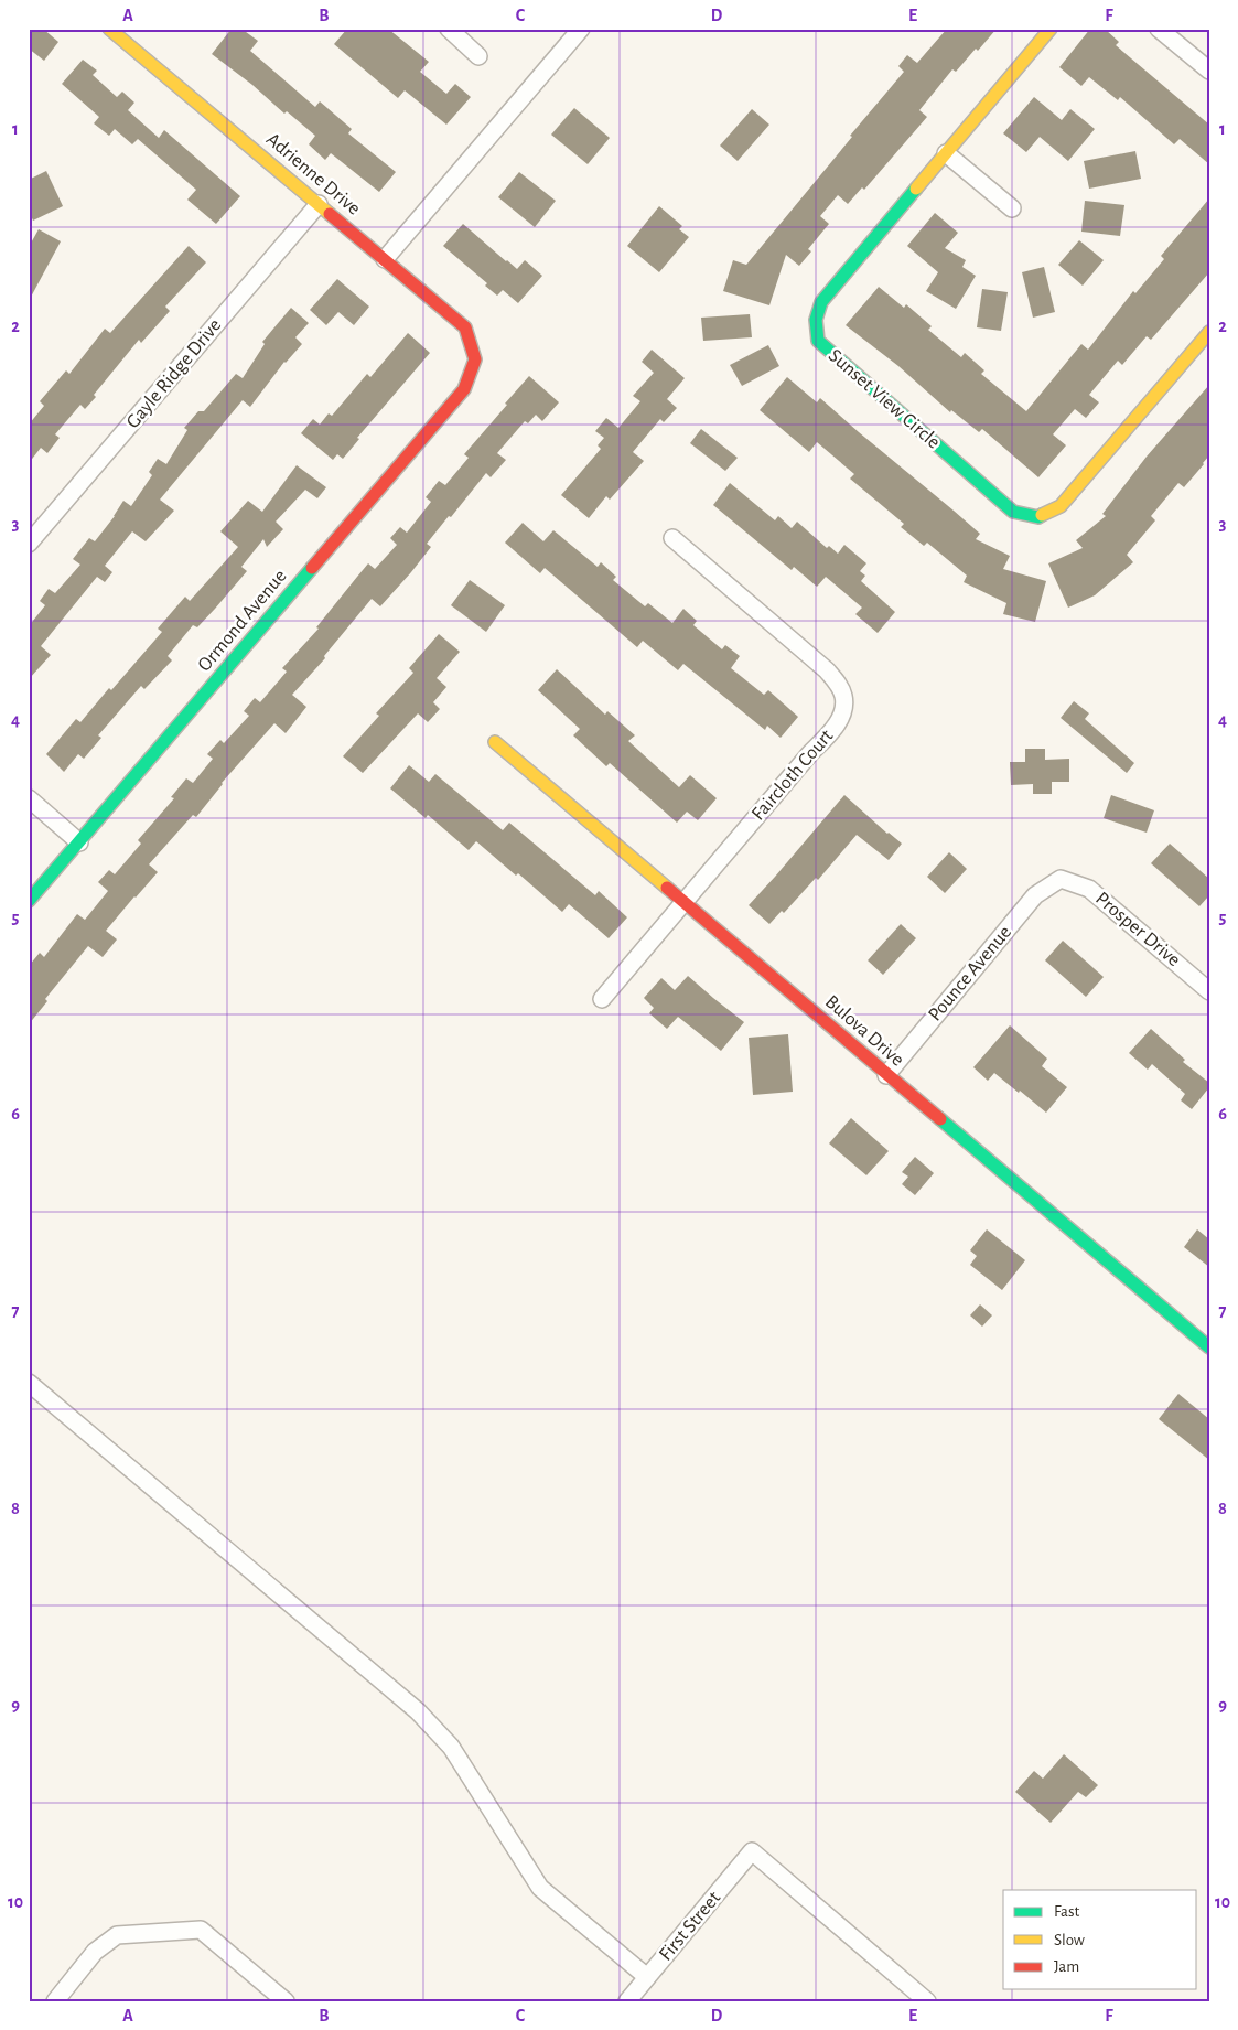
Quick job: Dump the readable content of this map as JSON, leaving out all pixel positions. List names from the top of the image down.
{
  "streets": {
    "street": [
      "Adrienne Drive",
      "Gayle Ridge Drive",
      "Sunset View Circle",
      "Ormond Avenue",
      "Faircloth Court",
      "Prosper Drive",
      "Pounce Avenue",
      "Bulova Drive",
      "First Street"
    ]
  },
  "crossings": [
    ["Adrienne Drive", "Gayle Ridge Drive"],
    ["Adrienne Drive", "Ormond Avenue"],
    ["Faircloth Court", "Bulova Drive"],
    ["Prosper Drive", "Pounce Avenue"],
    ["Pounce Avenue", "Bulova Drive"]
  ],
  "legend": ["Fast", "Slow", "Jam"],
  "grid": {
    "columns": [
      "A",
      "B",
      "C",
      "D",
      "E",
      "F"
    ],
    "rows": [
      "1",
      "2",
      "3",
      "4",
      "5",
      "6",
      "7",
      "8",
      "9",
      "10"
    ]
  }
}
